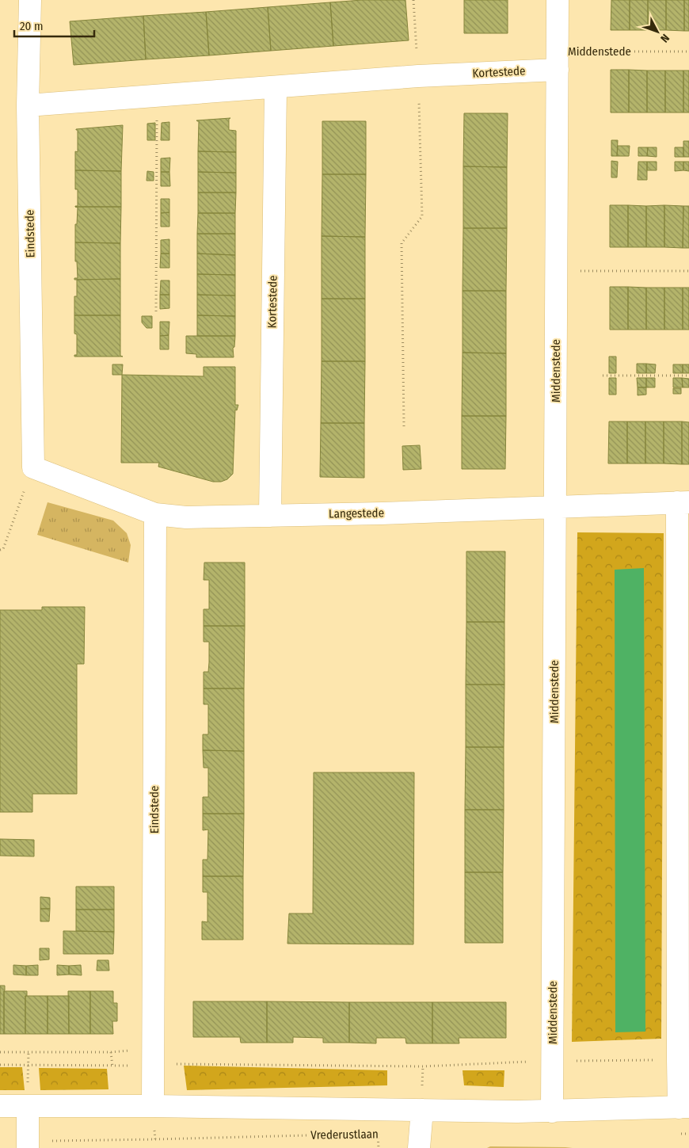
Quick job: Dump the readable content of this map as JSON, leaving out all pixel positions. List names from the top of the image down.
{
  "streets": {
    "street": [
      "Middenstede",
      "Kortestede",
      "Eindstede",
      "Langestede",
      "Vrederustlaan"
    ]
  },
  "crossings": [
    ["Middenstede", "Kortestede"],
    ["Middenstede", "Langestede"],
    ["Middenstede", "Vrederustlaan"],
    ["Kortestede", "Eindstede"],
    ["Kortestede", "Langestede"],
    ["Eindstede", "Langestede"],
    ["Eindstede", "Vrederustlaan"]
  ],
  "scale_bar": "20 m",
  "north": "bottom right"
}
